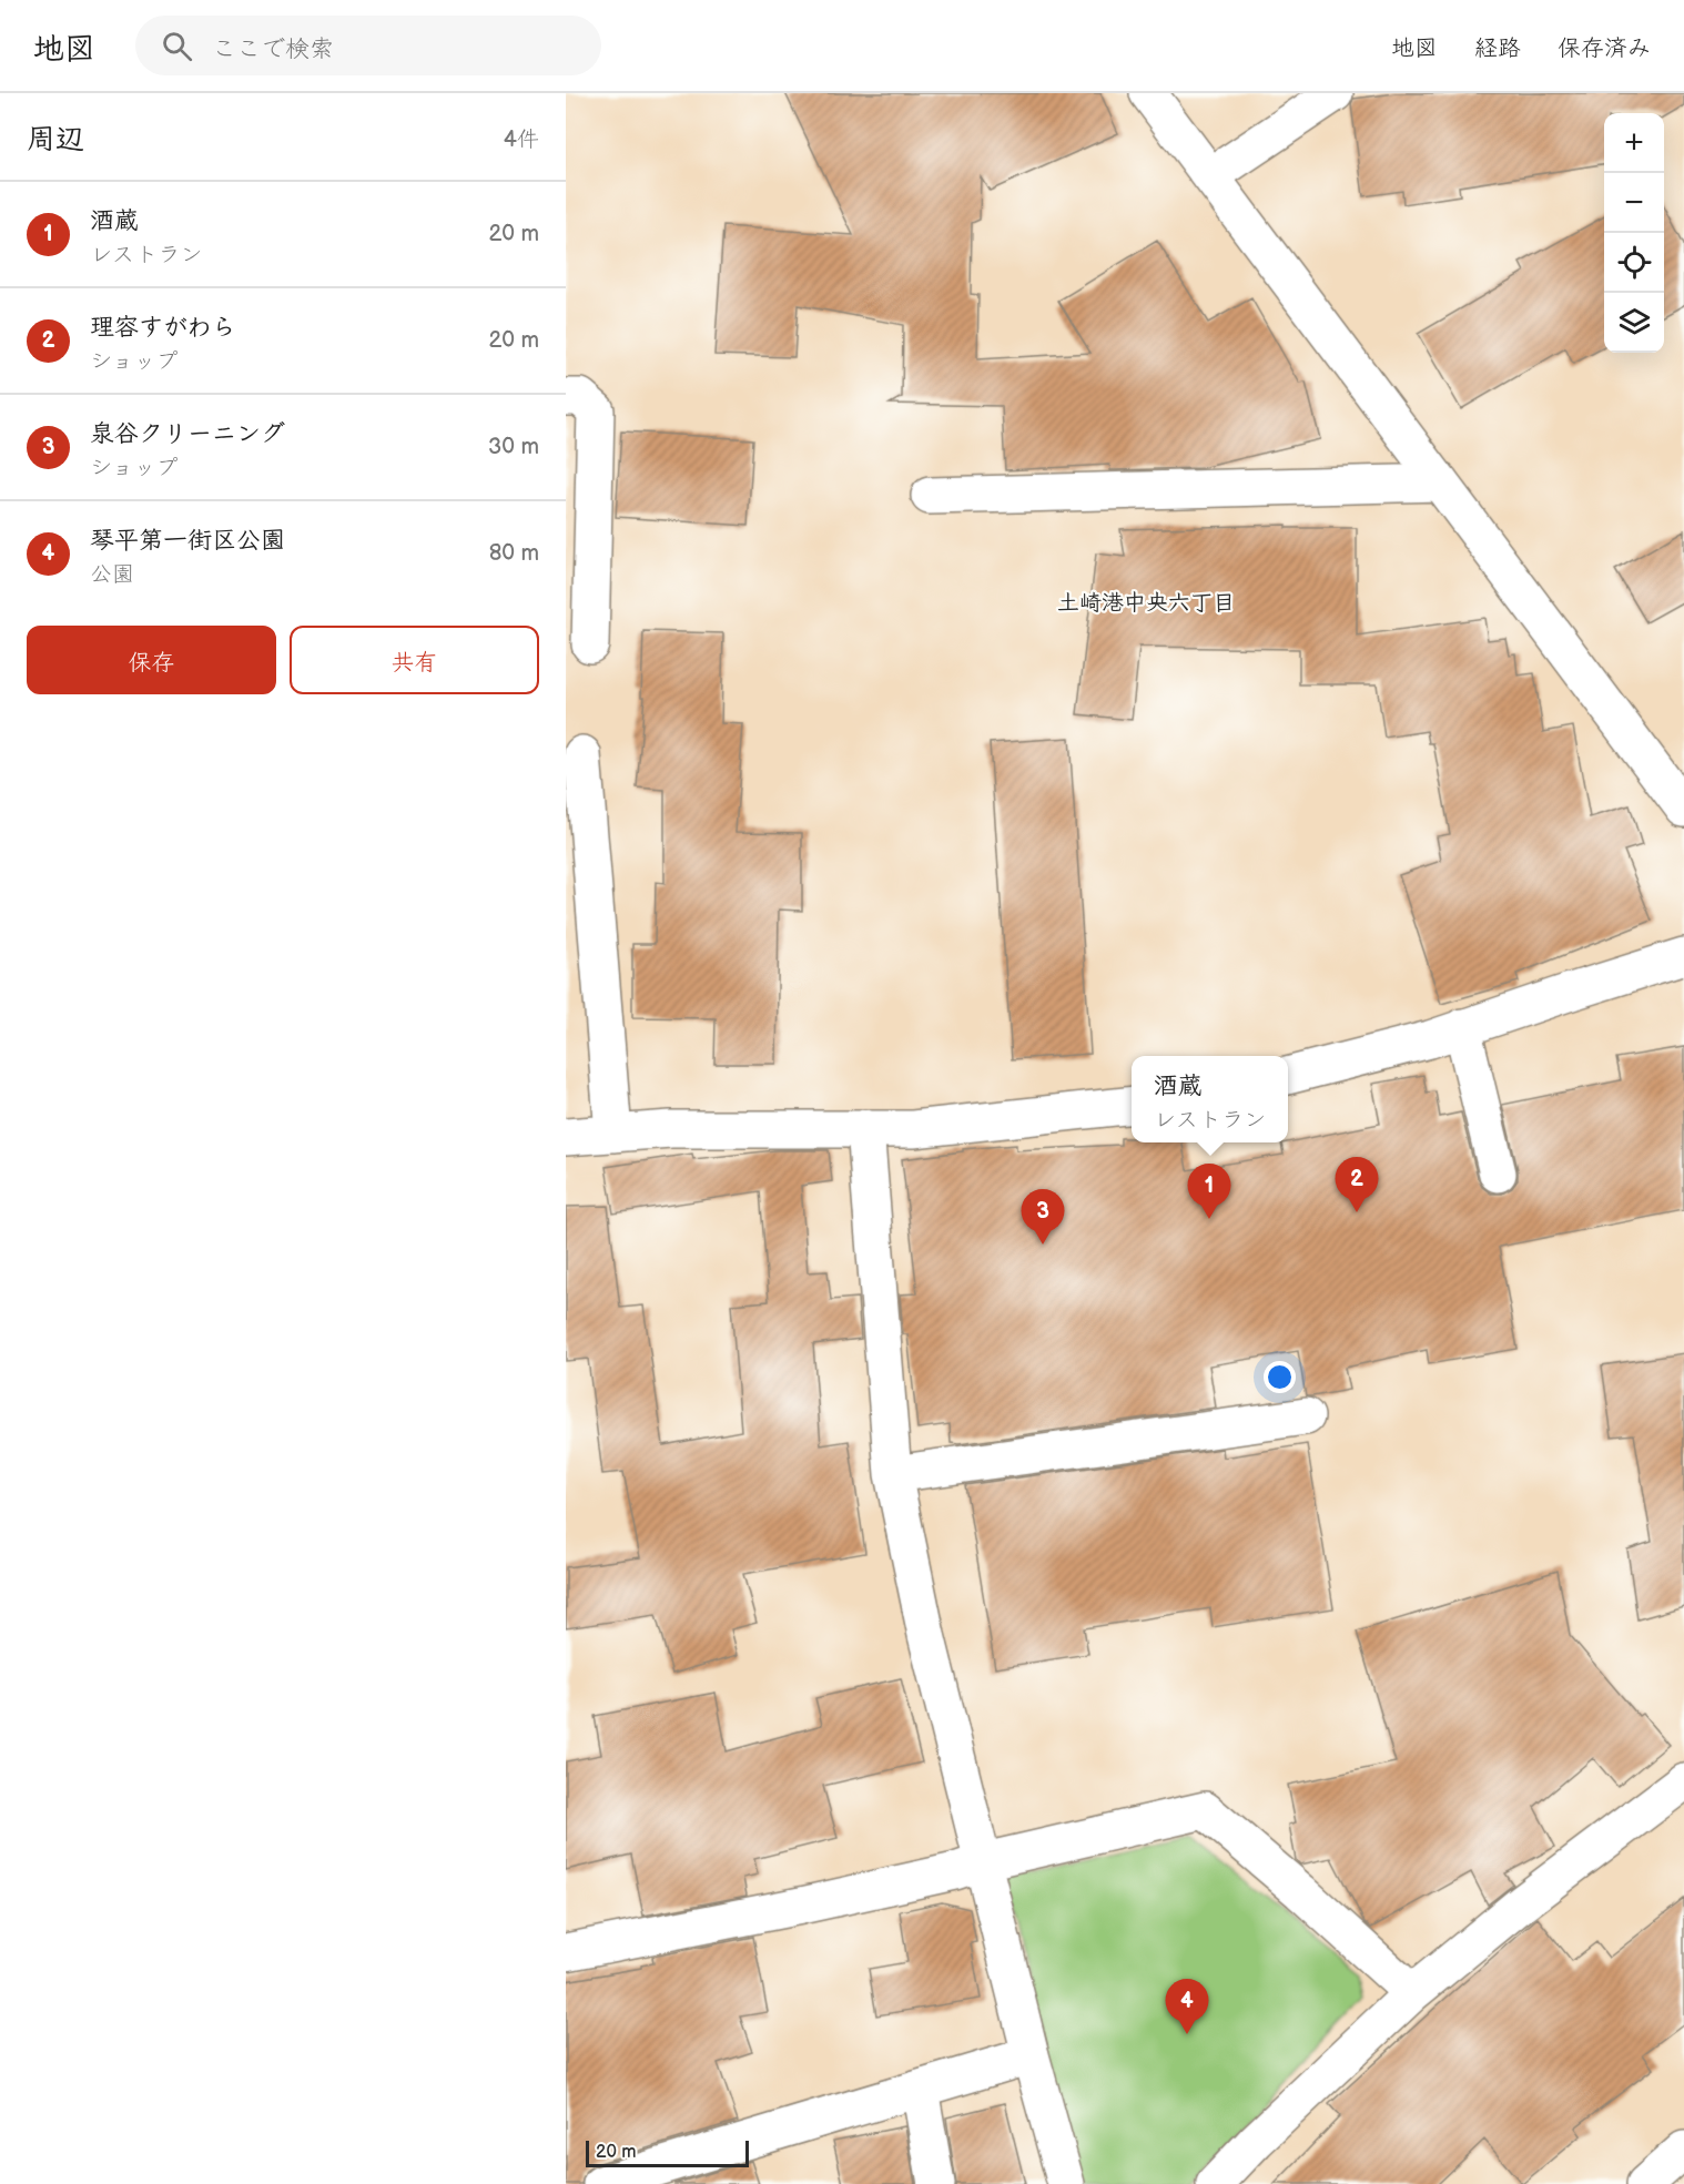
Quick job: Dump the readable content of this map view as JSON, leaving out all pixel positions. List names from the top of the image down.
{
  "districts": ["土崎港中央六丁目"],
  "scale_bar": "20 m",
  "page": {
    "header": "地図",
    "search": "ここで検索",
    "nav": ["地図", "経路", "保存済み"],
    "heading": ["周辺", "4件"],
    "map_buttons": ["+", "−"],
    "list": [
      {
        "mark": "1",
        "name": "酒蔵",
        "note": "レストラン",
        "value": "20 m"
      },
      {
        "mark": "2",
        "name": "理容すがわら",
        "note": "ショップ",
        "value": "20 m"
      },
      {
        "mark": "3",
        "name": "泉谷クリーニング",
        "note": "ショップ",
        "value": "30 m"
      },
      {
        "mark": "4",
        "name": "琴平第一街区公園",
        "note": "公園",
        "value": "80 m"
      }
    ],
    "buttons": ["保存", "共有"],
    "popup": ["酒蔵", "レストラン"],
    "pins": [
      "2",
      "1",
      "3",
      "4"
    ],
    "scale": "20 m"
  }
}
